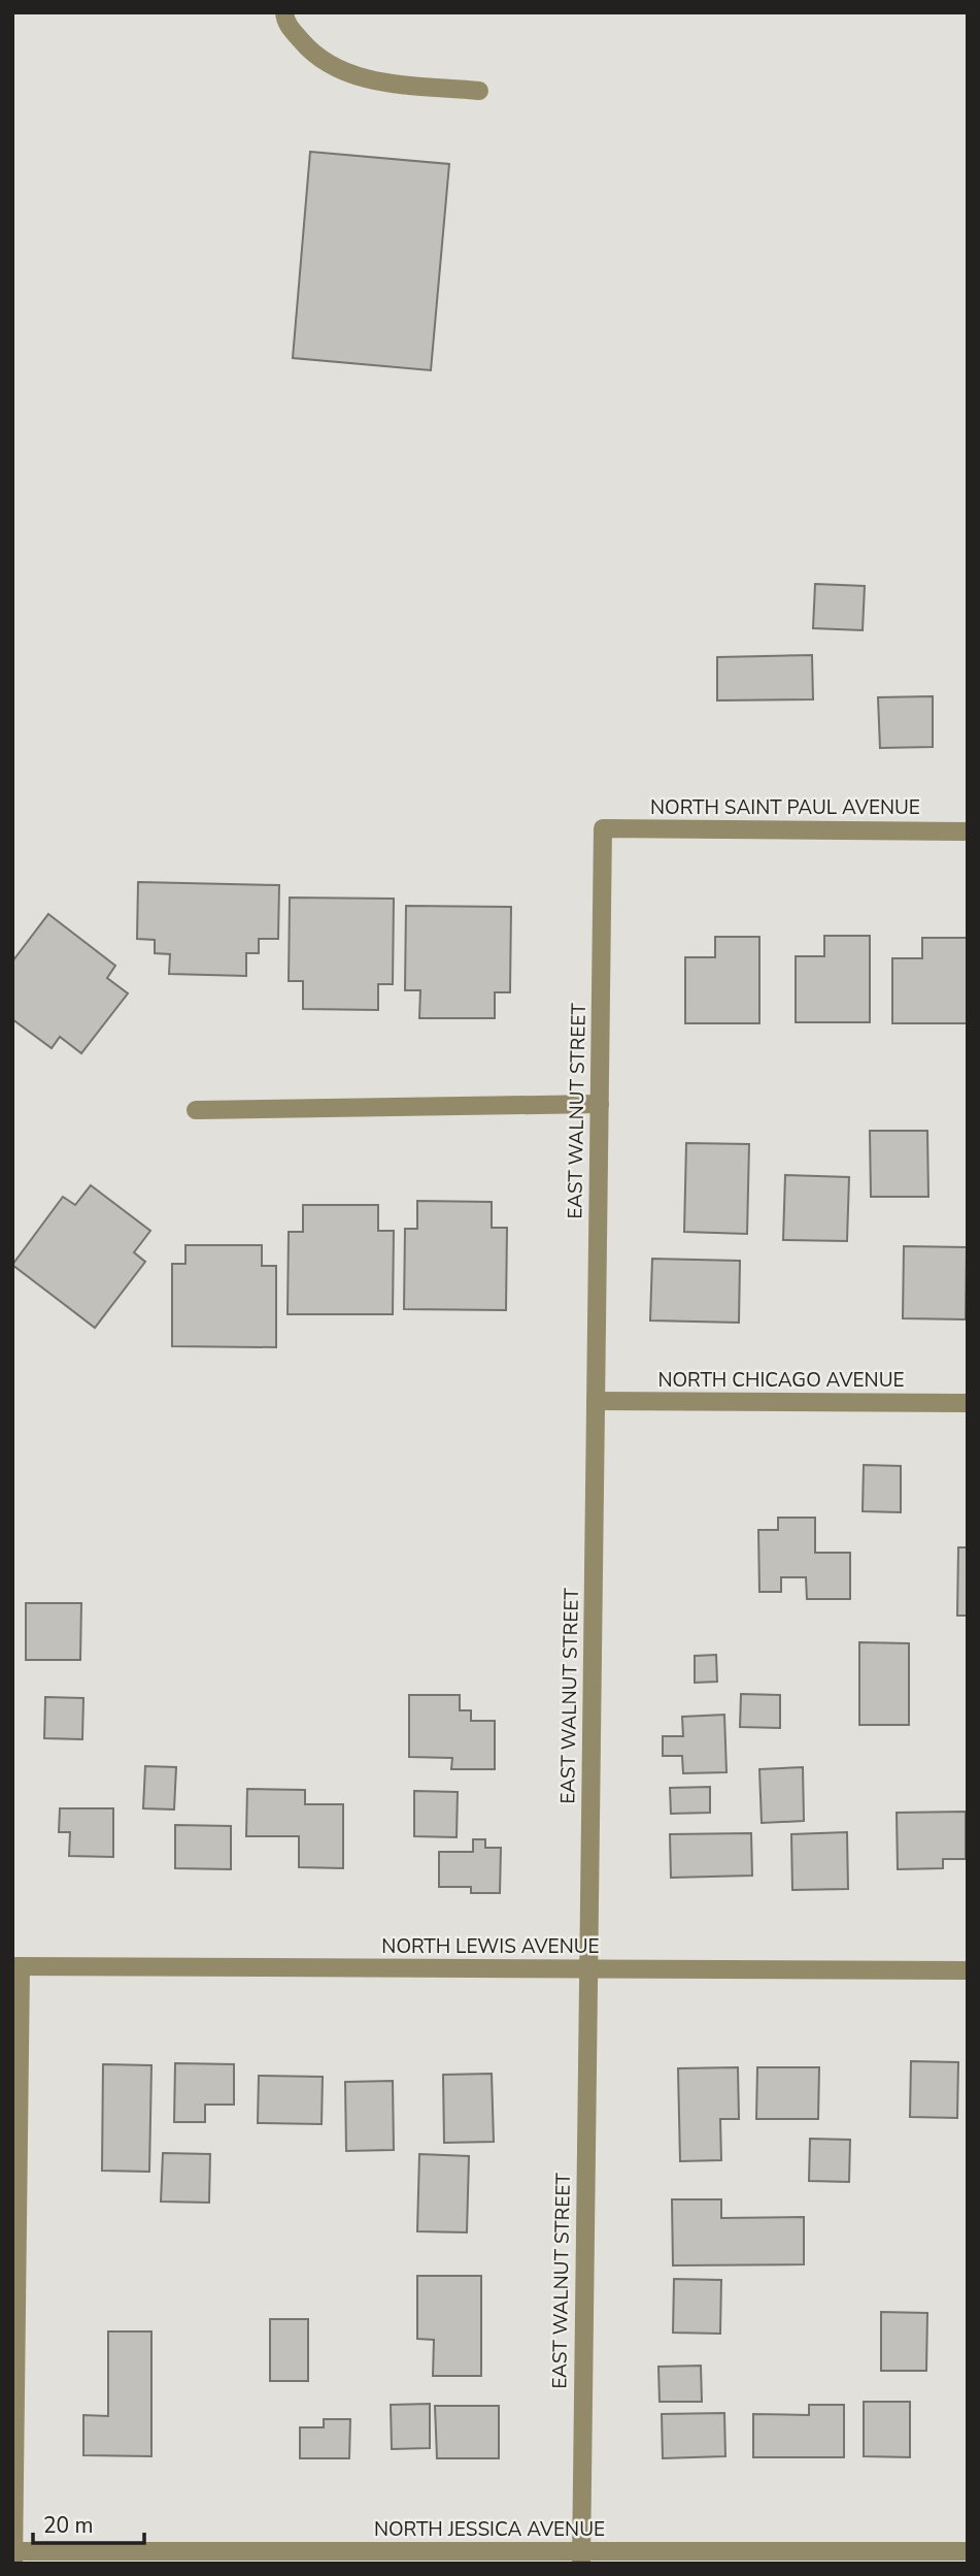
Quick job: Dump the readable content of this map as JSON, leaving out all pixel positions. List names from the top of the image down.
{
  "streets": {
    "street": [
      "NORTH SAINT PAUL AVENUE",
      "EAST WALNUT STREET",
      "NORTH CHICAGO AVENUE",
      "NORTH LEWIS AVENUE",
      "NORTH JESSICA AVENUE"
    ]
  },
  "crossings": [
    ["NORTH SAINT PAUL AVENUE", "EAST WALNUT STREET"],
    ["EAST WALNUT STREET", "NORTH CHICAGO AVENUE"],
    ["EAST WALNUT STREET", "NORTH LEWIS AVENUE"],
    ["EAST WALNUT STREET", "NORTH JESSICA AVENUE"]
  ],
  "scale_bar": "20 m"
}
